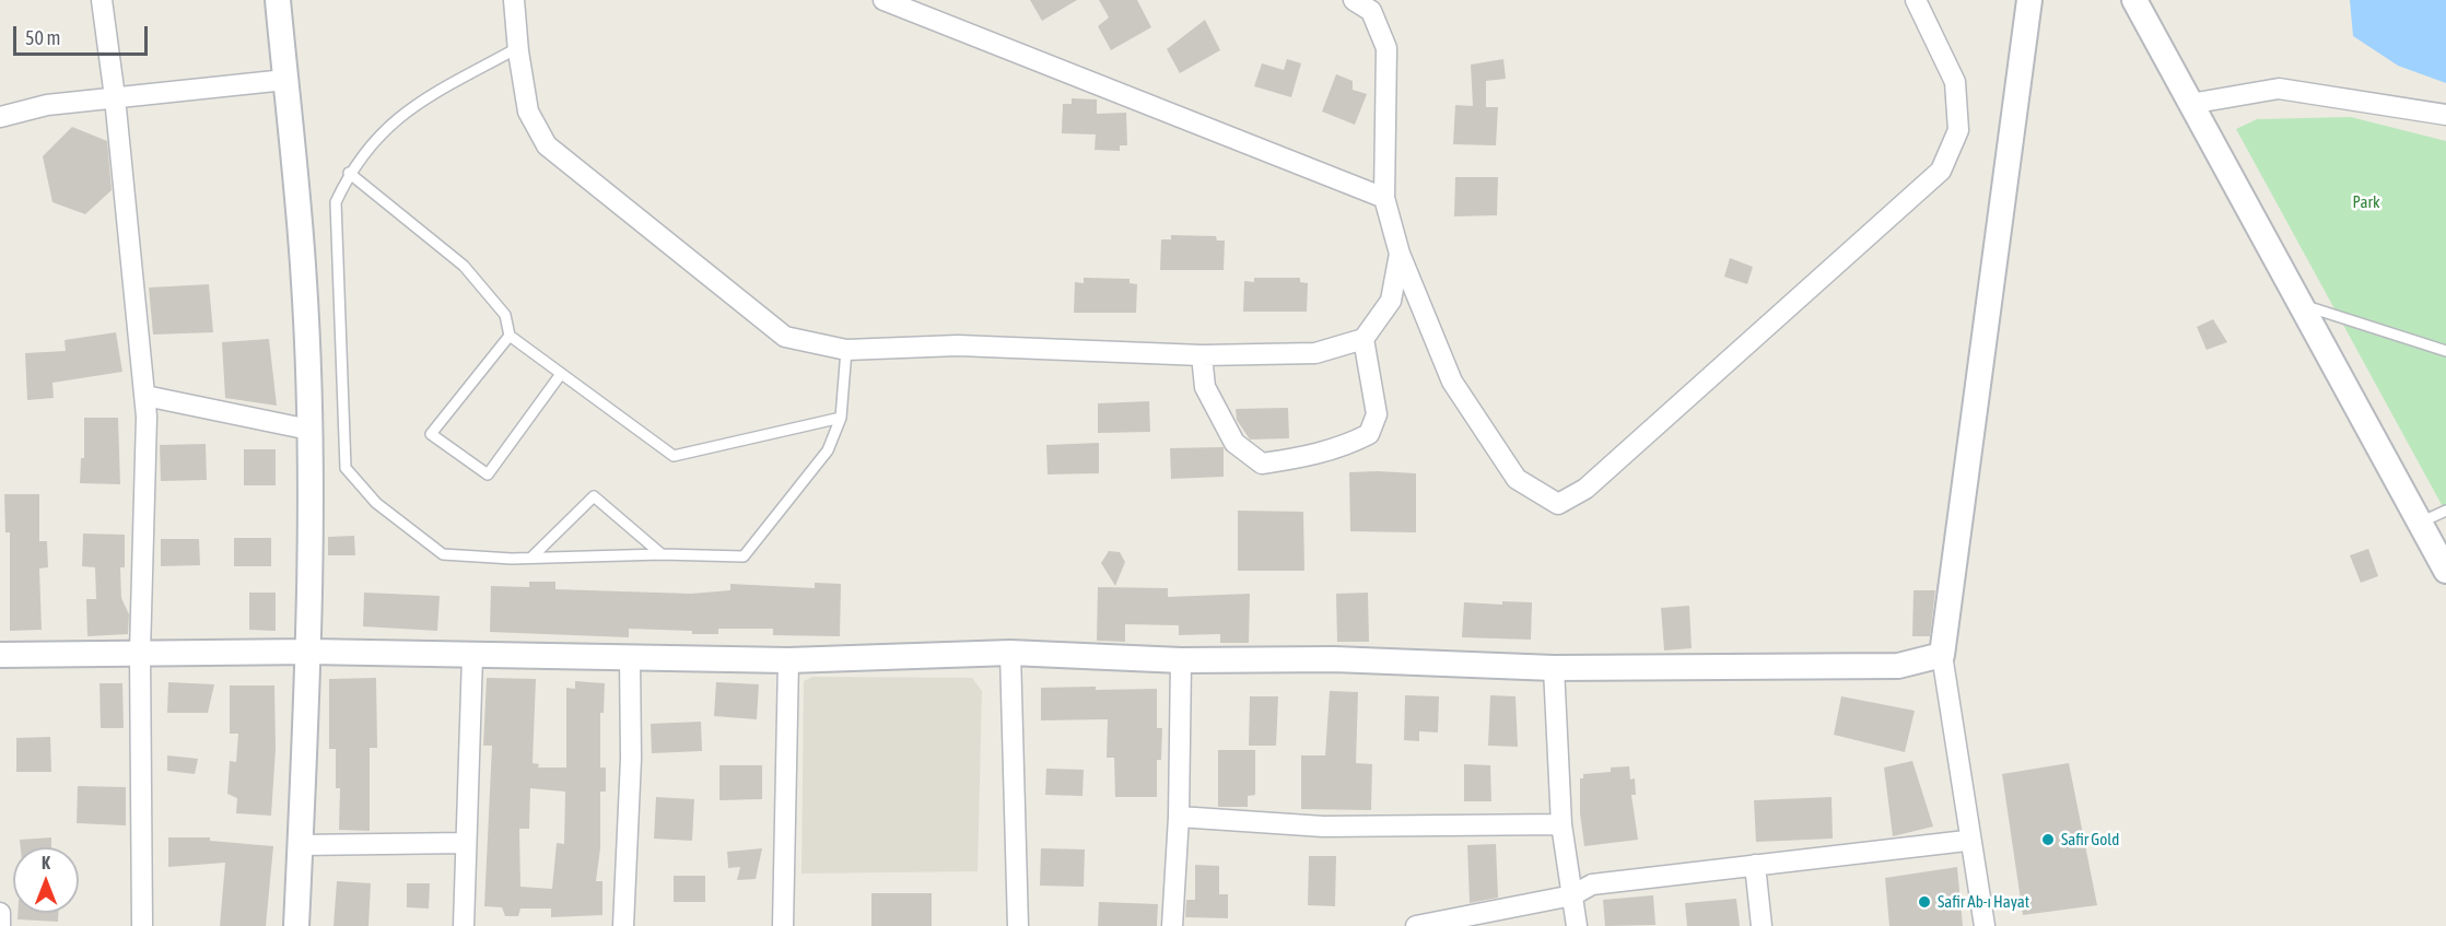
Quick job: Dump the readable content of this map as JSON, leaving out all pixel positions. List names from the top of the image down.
{
  "parks": ["Park"],
  "places": ["Safir Gold", "Safir Ab-ı Hayat"],
  "scale_bar": "50 m",
  "north": "top"
}
